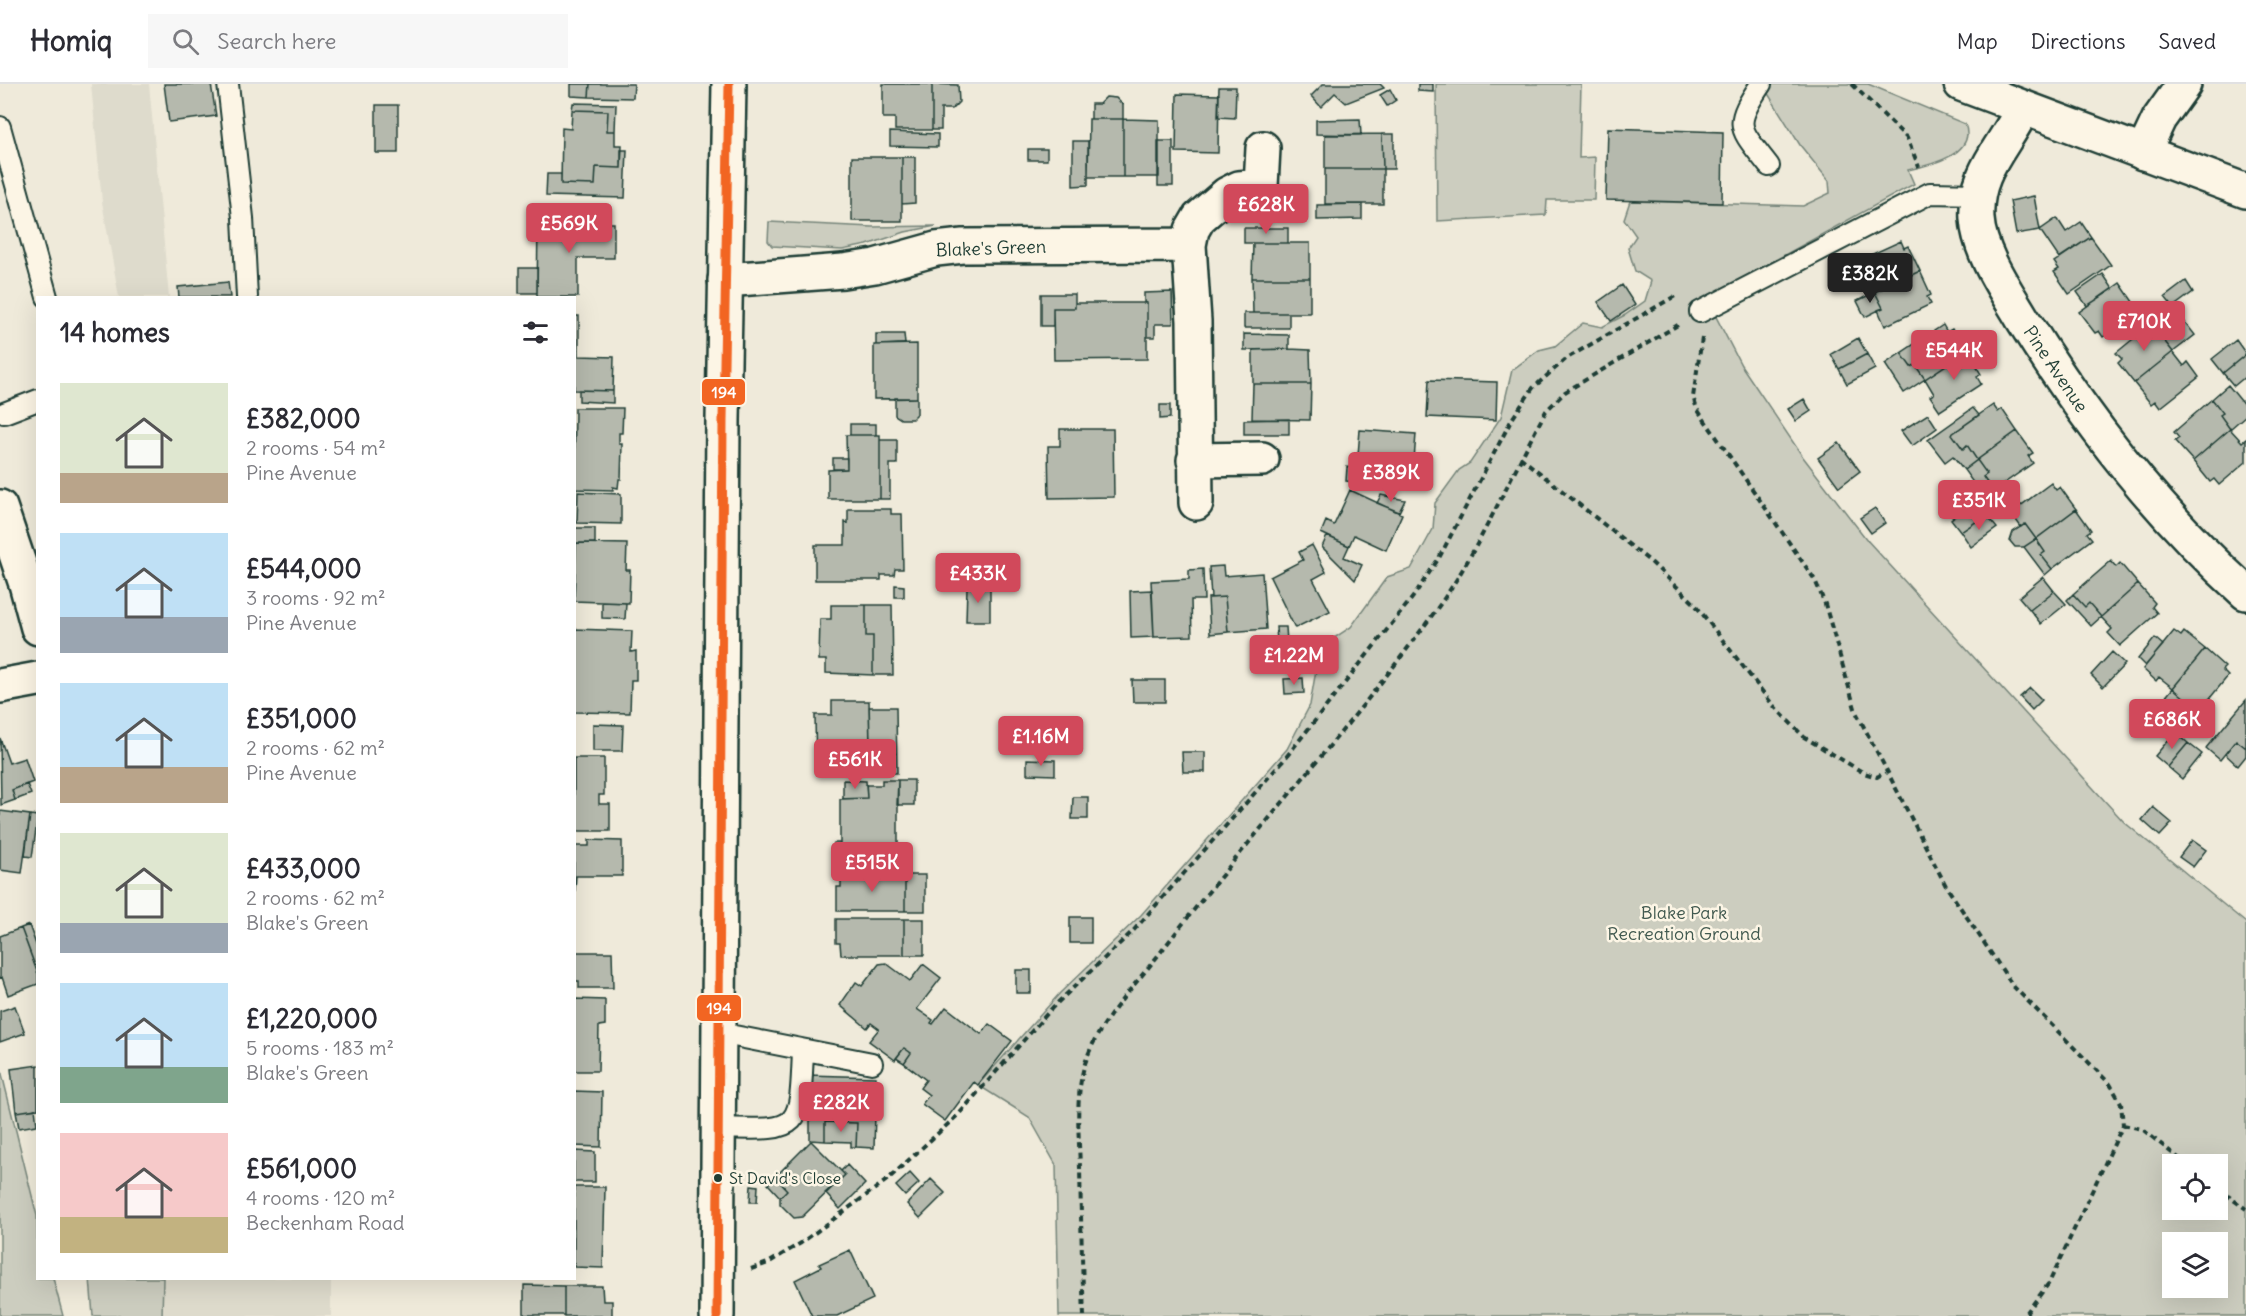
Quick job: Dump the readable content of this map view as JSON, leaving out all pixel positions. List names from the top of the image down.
{
  "streets": {
    "street": ["Blake's Green", "Pine Avenue"]
  },
  "parks": ["Blake Park Recreation Ground"],
  "places": ["St David's Close"],
  "lines": ["transit line 194"],
  "page": {
    "header": "Homiq",
    "search": "Search here",
    "nav": ["Map", "Directions", "Saved"],
    "price": [
      "£628K",
      "£569K",
      "£382K",
      "£710K",
      "£544K",
      "£389K",
      "£351K",
      "£433K",
      "£1.22M",
      "£686K",
      "£1.16M",
      "£561K",
      "£515K",
      "£282K"
    ],
    "heading": "14 homes",
    "list": [
      {
        "name": "£382,000",
        "note": "2 rooms · 54 m² · Pine Avenue"
      },
      {
        "name": "£544,000",
        "note": "3 rooms · 92 m² · Pine Avenue"
      },
      {
        "name": "£351,000",
        "note": "2 rooms · 62 m² · Pine Avenue"
      },
      {
        "name": "£433,000",
        "note": "2 rooms · 62 m² · Blake's Green"
      },
      {
        "name": "£1,220,000",
        "note": "5 rooms · 183 m² · Blake's Green"
      },
      {
        "name": "£561,000",
        "note": "4 rooms · 120 m² · Beckenham Road"
      }
    ]
  }
}
